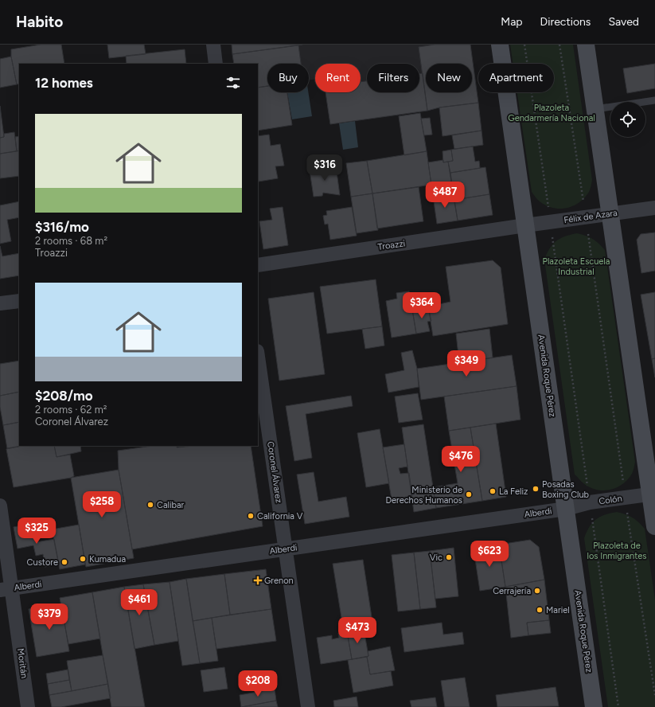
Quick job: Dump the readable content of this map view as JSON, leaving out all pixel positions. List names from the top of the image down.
{
  "streets": {
    "main road": ["Avenida Roque Pérez"],
    "street": [
      "Félix de Azara",
      "Troazzi",
      "Coronel Álvarez",
      "Colón",
      "Alberdi",
      "Moritán"
    ]
  },
  "crossings": [
    ["Félix de Azara", "Troazzi"],
    ["Félix de Azara", "Avenida Roque Pérez"],
    ["Troazzi", "Avenida Roque Pérez"],
    ["Avenida Roque Pérez", "Colón"],
    ["Avenida Roque Pérez", "Alberdi"],
    ["Coronel Álvarez", "Alberdi"],
    ["Colón", "Alberdi"],
    ["Alberdi", "Moritán"]
  ],
  "parks": ["Plazoleta Gendarmería Nacional", "Plazoleta Escuela Industrial", "Plazoleta de los Inmigrantes"],
  "places": {
    "other": [
      "Posadas Boxing Club",
      "La Feliz",
      "Ministerio de Derechos Humanos",
      "Calibar",
      "California V",
      "Vic",
      "Kumadua",
      "Custore",
      "Cerrajería",
      "Mariel"
    ],
    "health": ["Grenon"]
  },
  "page": {
    "header": "Habito",
    "nav": ["Map", "Directions", "Saved"],
    "chip": [
      "Buy",
      "Rent",
      "Filters",
      "New",
      "Apartment"
    ],
    "heading": "12 homes",
    "list": [
      {
        "name": "$316/mo",
        "note": "2 rooms · 68 m² · Troazzi"
      },
      {
        "name": "$208/mo",
        "note": "2 rooms · 62 m² · Coronel Álvarez"
      }
    ],
    "price": [
      "$316",
      "$487",
      "$364",
      "$349",
      "$476",
      "$258",
      "$325",
      "$623",
      "$461",
      "$379",
      "$473",
      "$208"
    ]
  }
}
